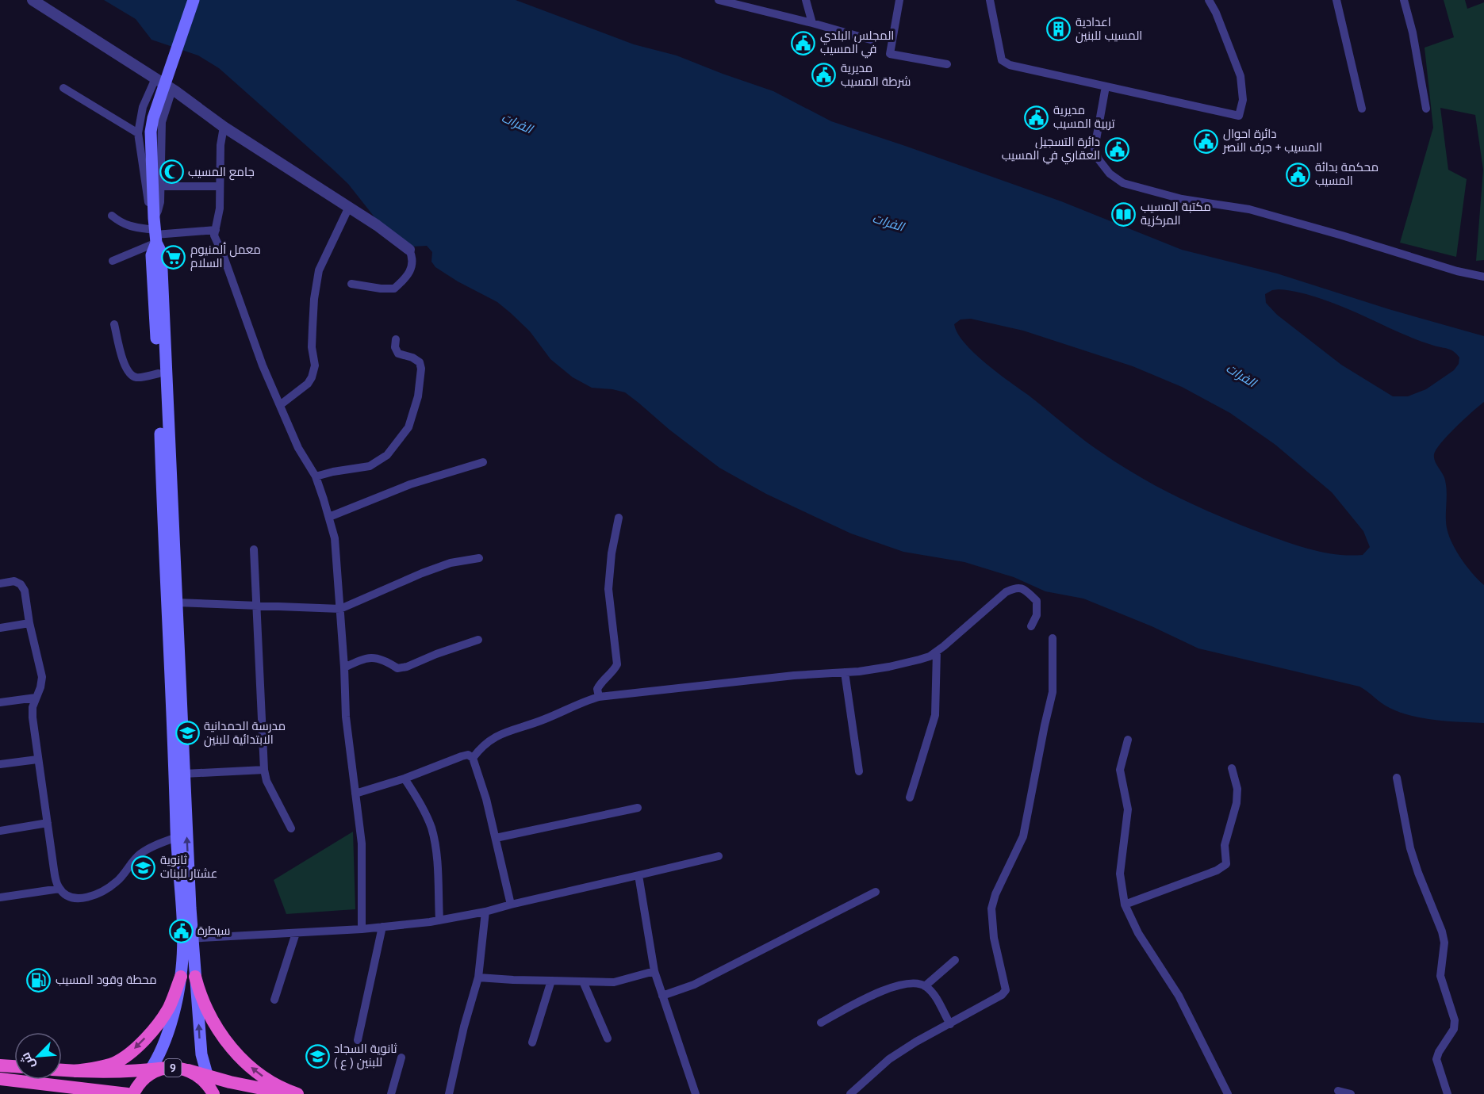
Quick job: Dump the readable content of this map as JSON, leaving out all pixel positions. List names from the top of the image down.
{
  "streets": {
    "highway": ["9"]
  },
  "water": ["الفرات"],
  "places": {
    "building": ["اعدادية المسيب للبنين"],
    "public building": [
      "المجلس البلدي في المسيب",
      "مديرية شرطة المسيب",
      "مديرية تربية المسيب",
      "دائرة احوال المسيب + جرف النصر",
      "دائرة التسجيل العقاري في المسيب",
      "محكمة بدائة المسيب",
      "سيطرة"
    ],
    "mosque": ["جامع المسيب"],
    "library": ["مكتبة المسيب المركزية"],
    "supermarket": ["معمل ألمنيوم السلام"],
    "school or university": ["مدرسة الحمدانية الابتدائية للبنين", "ثانوية عشتار للبنات", "ثانوية السجاد ( ع ) للبنين"],
    "fuel station": ["محطة وقود المسيب"]
  },
  "north": "bottom left"
}
